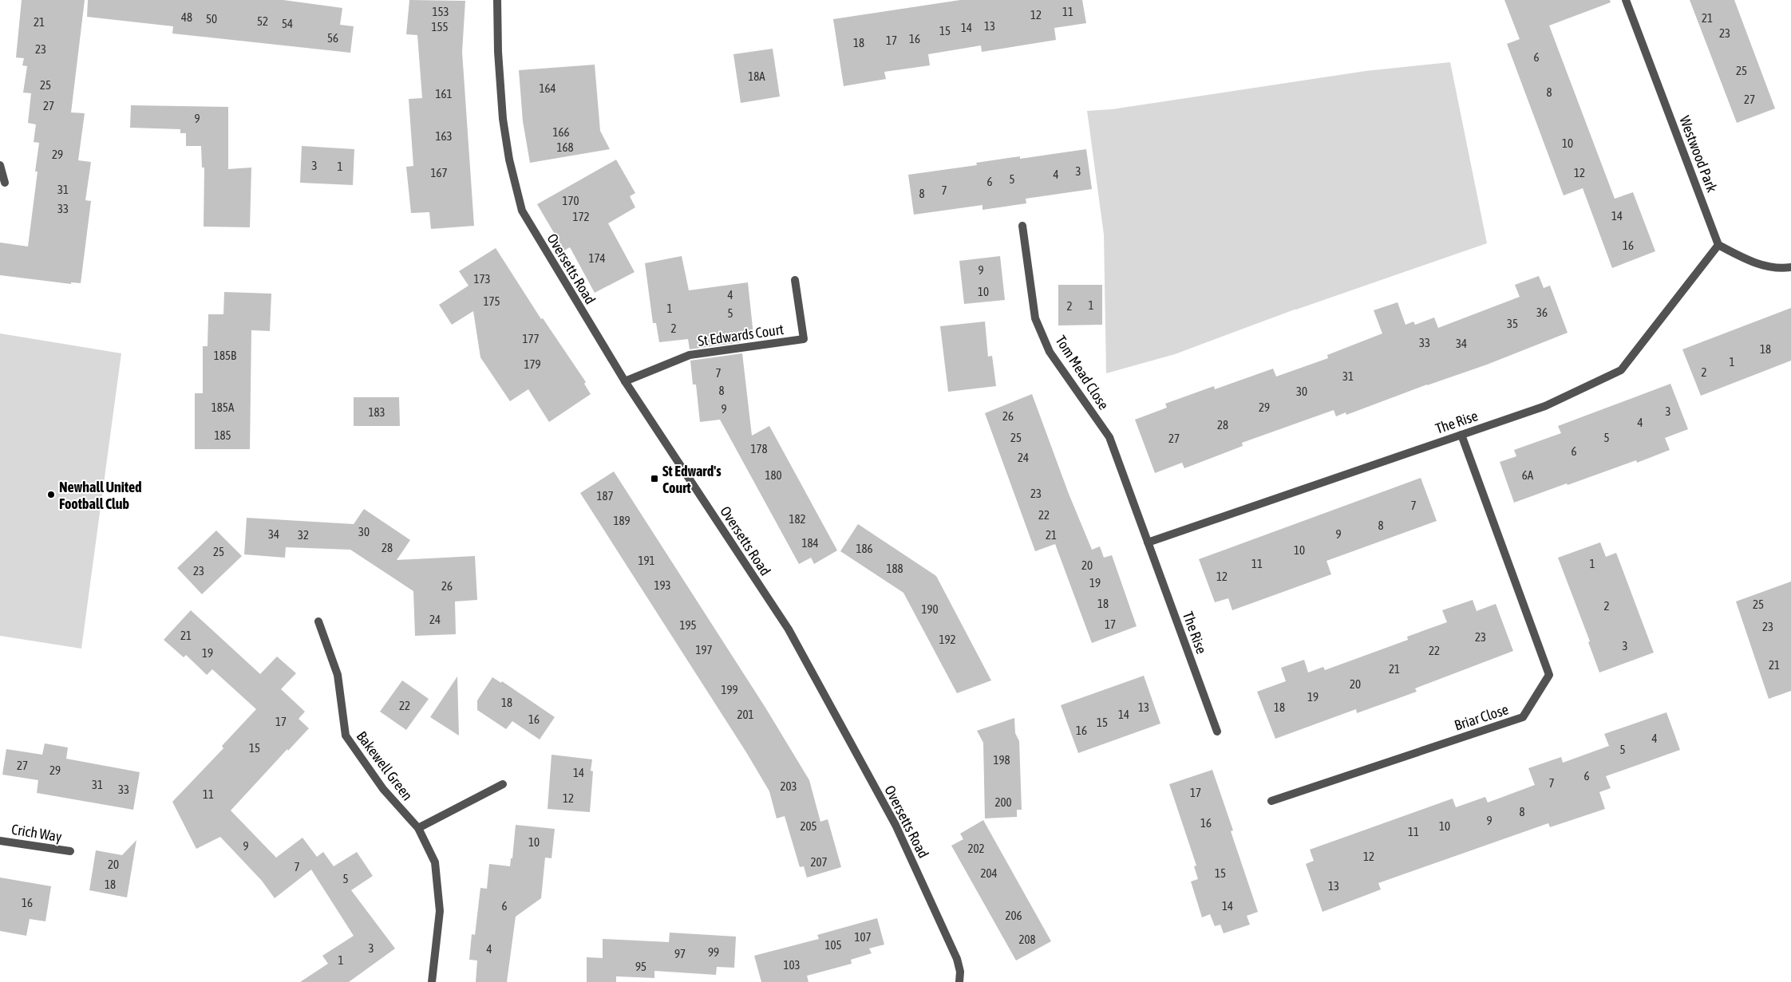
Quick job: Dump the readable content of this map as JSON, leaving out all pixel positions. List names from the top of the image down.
{
  "streets": {
    "street": [
      "Westwood Park",
      "Oversetts Road",
      "St Edwards Court",
      "Tom Mead Close",
      "The Rise",
      "Briar Close",
      "Bakewell Green",
      "Crich Way"
    ]
  },
  "crossings": [
    ["Westwood Park", "The Rise"],
    ["Oversetts Road", "St Edwards Court"],
    ["Tom Mead Close", "The Rise"],
    ["The Rise", "Briar Close"]
  ],
  "places": {
    "transit": ["St Edward's Court"],
    "other": ["Newhall United Football Club"]
  },
  "house_numbers": [
    "153",
    "11",
    "12",
    "48",
    "21",
    "50",
    "52",
    "21",
    "54",
    "13",
    "155",
    "14",
    "15",
    "23",
    "56",
    "16",
    "17",
    "18",
    "23",
    "6",
    "25",
    "18A",
    "25",
    "164",
    "8",
    "161",
    "27",
    "27",
    "9",
    "166",
    "163",
    "10",
    "168",
    "29",
    "3",
    "1",
    "3",
    "167",
    "12",
    "4",
    "5",
    "6",
    "31",
    "7",
    "8",
    "170",
    "33",
    "14",
    "172",
    "16",
    "174",
    "9",
    "173",
    "10",
    "4",
    "175",
    "1",
    "2",
    "1",
    "36",
    "5",
    "35",
    "2",
    "177",
    "33",
    "34",
    "18",
    "185B",
    "1",
    "179",
    "2",
    "7",
    "31",
    "8",
    "30",
    "185A",
    "29",
    "9",
    "3",
    "183",
    "26",
    "4",
    "28",
    "185",
    "25",
    "5",
    "27",
    "178",
    "6",
    "24",
    "180",
    "6A",
    "23",
    "187",
    "7",
    "22",
    "182",
    "189",
    "8",
    "30",
    "34",
    "9",
    "32",
    "21",
    "184",
    "28",
    "186",
    "10",
    "25",
    "191",
    "11",
    "1",
    "20",
    "188",
    "23",
    "12",
    "19",
    "193",
    "26",
    "18",
    "25",
    "2",
    "190",
    "24",
    "17",
    "195",
    "23",
    "21",
    "23",
    "192",
    "3",
    "197",
    "22",
    "19",
    "21",
    "21",
    "20",
    "199",
    "19",
    "18",
    "22",
    "13",
    "18",
    "201",
    "14",
    "16",
    "17",
    "15",
    "16",
    "4",
    "15",
    "5",
    "198",
    "27",
    "29",
    "14",
    "6",
    "7",
    "31",
    "203",
    "33",
    "17",
    "11",
    "12",
    "200",
    "8",
    "9",
    "16",
    "205",
    "10",
    "11",
    "10",
    "9",
    "202",
    "12",
    "207",
    "20",
    "7",
    "204",
    "15",
    "5",
    "18",
    "13",
    "16",
    "6",
    "14",
    "206",
    "107",
    "208",
    "105",
    "3",
    "4",
    "99",
    "97",
    "1",
    "103",
    "95"
  ]
}
